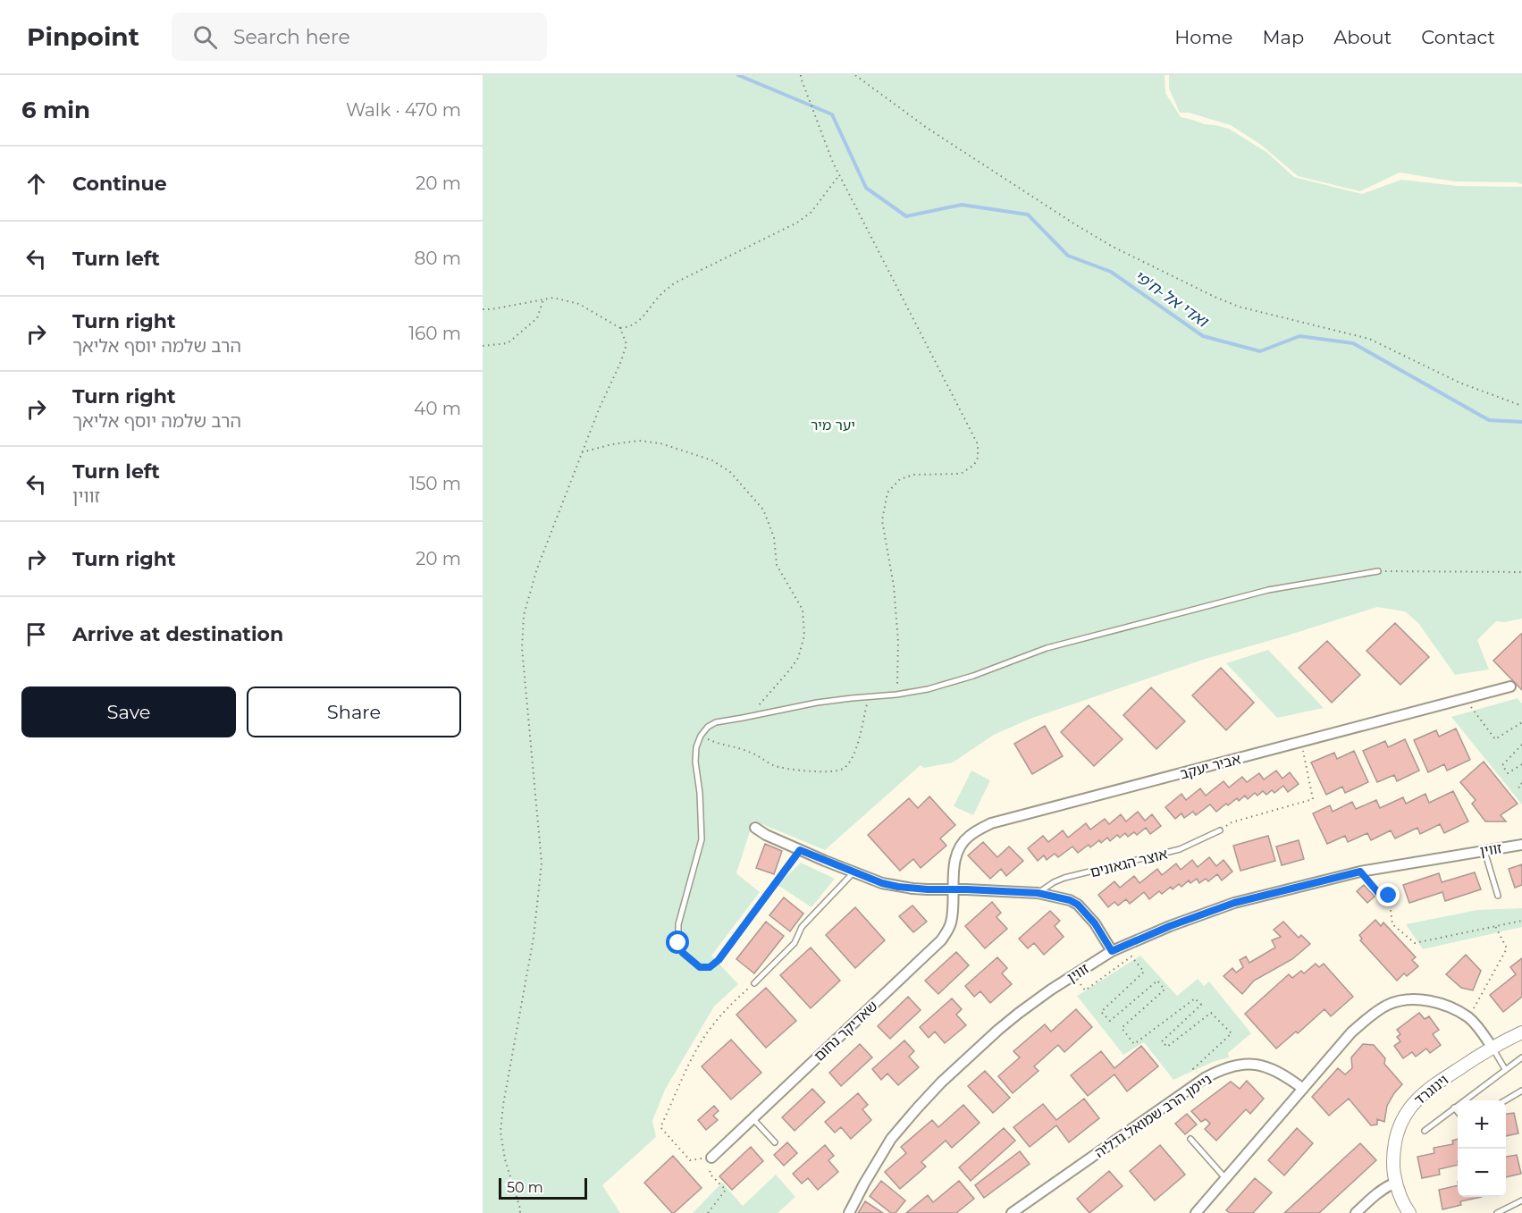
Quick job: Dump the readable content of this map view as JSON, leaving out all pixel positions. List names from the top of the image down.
{
  "streets": {
    "street": [
      "אביר יעקב",
      "זווין",
      "שאדיקר נחום",
      "וינוגרד",
      "ניימן הרב שמואל גדליה"
    ],
    "lane": ["אוצר הגאונים"]
  },
  "crossings": [
    ["אביר יעקב", "שאדיקר נחום"]
  ],
  "water": ["ואדי אל-ח'פי"],
  "parks": ["יער מיר"],
  "scale_bar": "50 m",
  "page": {
    "header": "Pinpoint",
    "search": "Search here",
    "nav": [
      "Home",
      "Map",
      "About",
      "Contact"
    ],
    "heading": ["6 min", "Walk · 470 m"],
    "list": [
      ["Continue", "20 m"],
      ["Turn left", "80 m"],
      ["Turn right", "הרב שלמה יוסף אליאך", "160 m"],
      ["Turn right", "הרב שלמה יוסף אליאך", "40 m"],
      ["Turn left", "זווין", "150 m"],
      ["Turn right", "20 m"],
      "Arrive at destination"
    ],
    "buttons": ["Save", "Share"],
    "map_buttons": ["+", "−"],
    "scale": "50 m"
  }
}
